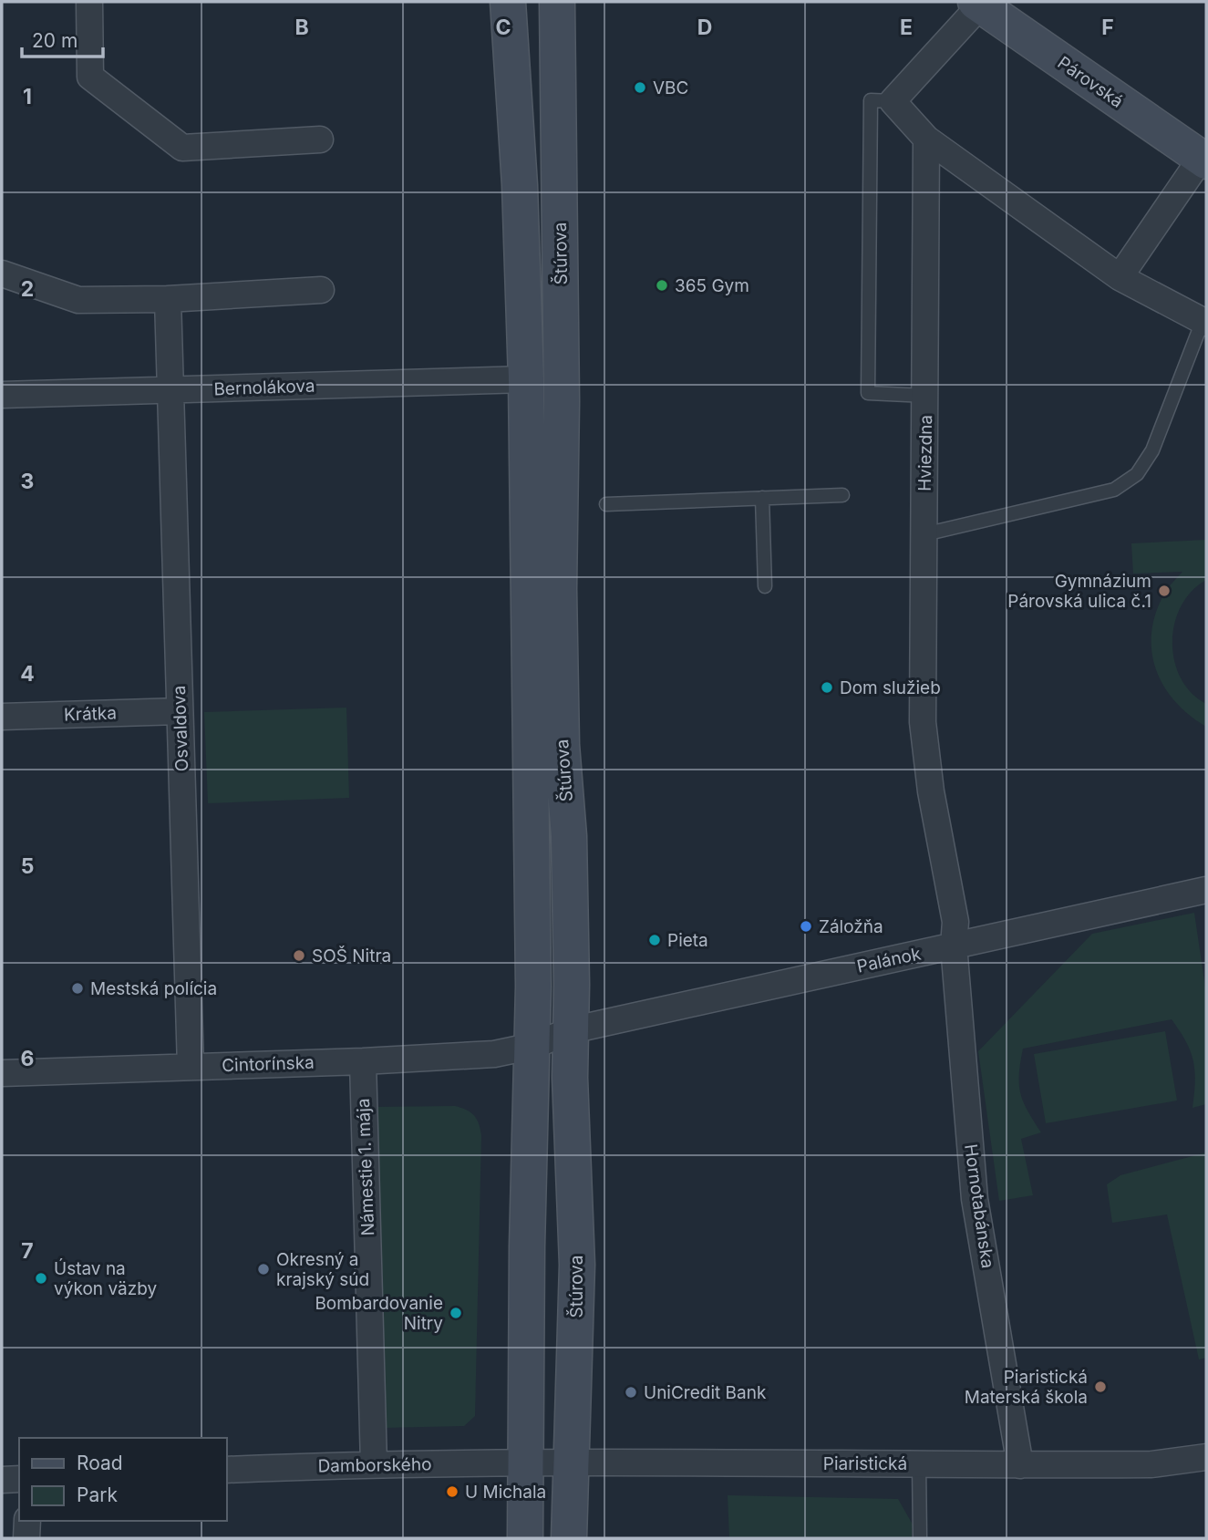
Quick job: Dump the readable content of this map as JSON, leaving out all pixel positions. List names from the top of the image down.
{
  "streets": {
    "main road": ["Párovská", "Štúrova"],
    "street": [
      "Bernolákova",
      "Hviezdna",
      "Krátka",
      "Osvaldova",
      "Palánok",
      "Cintorínska",
      "Námestie 1. mája",
      "Hornotabánska",
      "Piaristická",
      "Damborského"
    ]
  },
  "crossings": [
    ["Štúrova", "Bernolákova"],
    ["Štúrova", "Palánok"],
    ["Štúrova", "Cintorínska"],
    ["Štúrova", "Piaristická"],
    ["Štúrova", "Damborského"],
    ["Bernolákova", "Osvaldova"],
    ["Hviezdna", "Palánok"],
    ["Hviezdna", "Hornotabánska"],
    ["Krátka", "Osvaldova"],
    ["Osvaldova", "Cintorínska"],
    ["Palánok", "Cintorínska"],
    ["Palánok", "Hornotabánska"],
    ["Cintorínska", "Námestie 1. mája"],
    ["Námestie 1. mája", "Damborského"],
    ["Hornotabánska", "Piaristická"],
    ["Piaristická", "Damborského"]
  ],
  "places": [
    "VBC",
    "365 Gym",
    "Gymnázium Párovská ulica č.1",
    "Dom služieb",
    "Záložňa",
    "Pieta",
    "SOŠ Nitra",
    "Mestská polícia",
    "Okresný a krajský súd",
    "Ústav na výkon väzby",
    "Bombardovanie Nitry",
    "Piaristická Materská škola",
    "UniCredit Bank",
    "U Michala"
  ],
  "legend": ["Road", "Park"],
  "scale_bar": "20 m",
  "grid": {
    "columns": [
      "B",
      "C",
      "D",
      "E",
      "F"
    ],
    "rows": [
      "1",
      "2",
      "3",
      "4",
      "5",
      "6",
      "7"
    ]
  }
}
